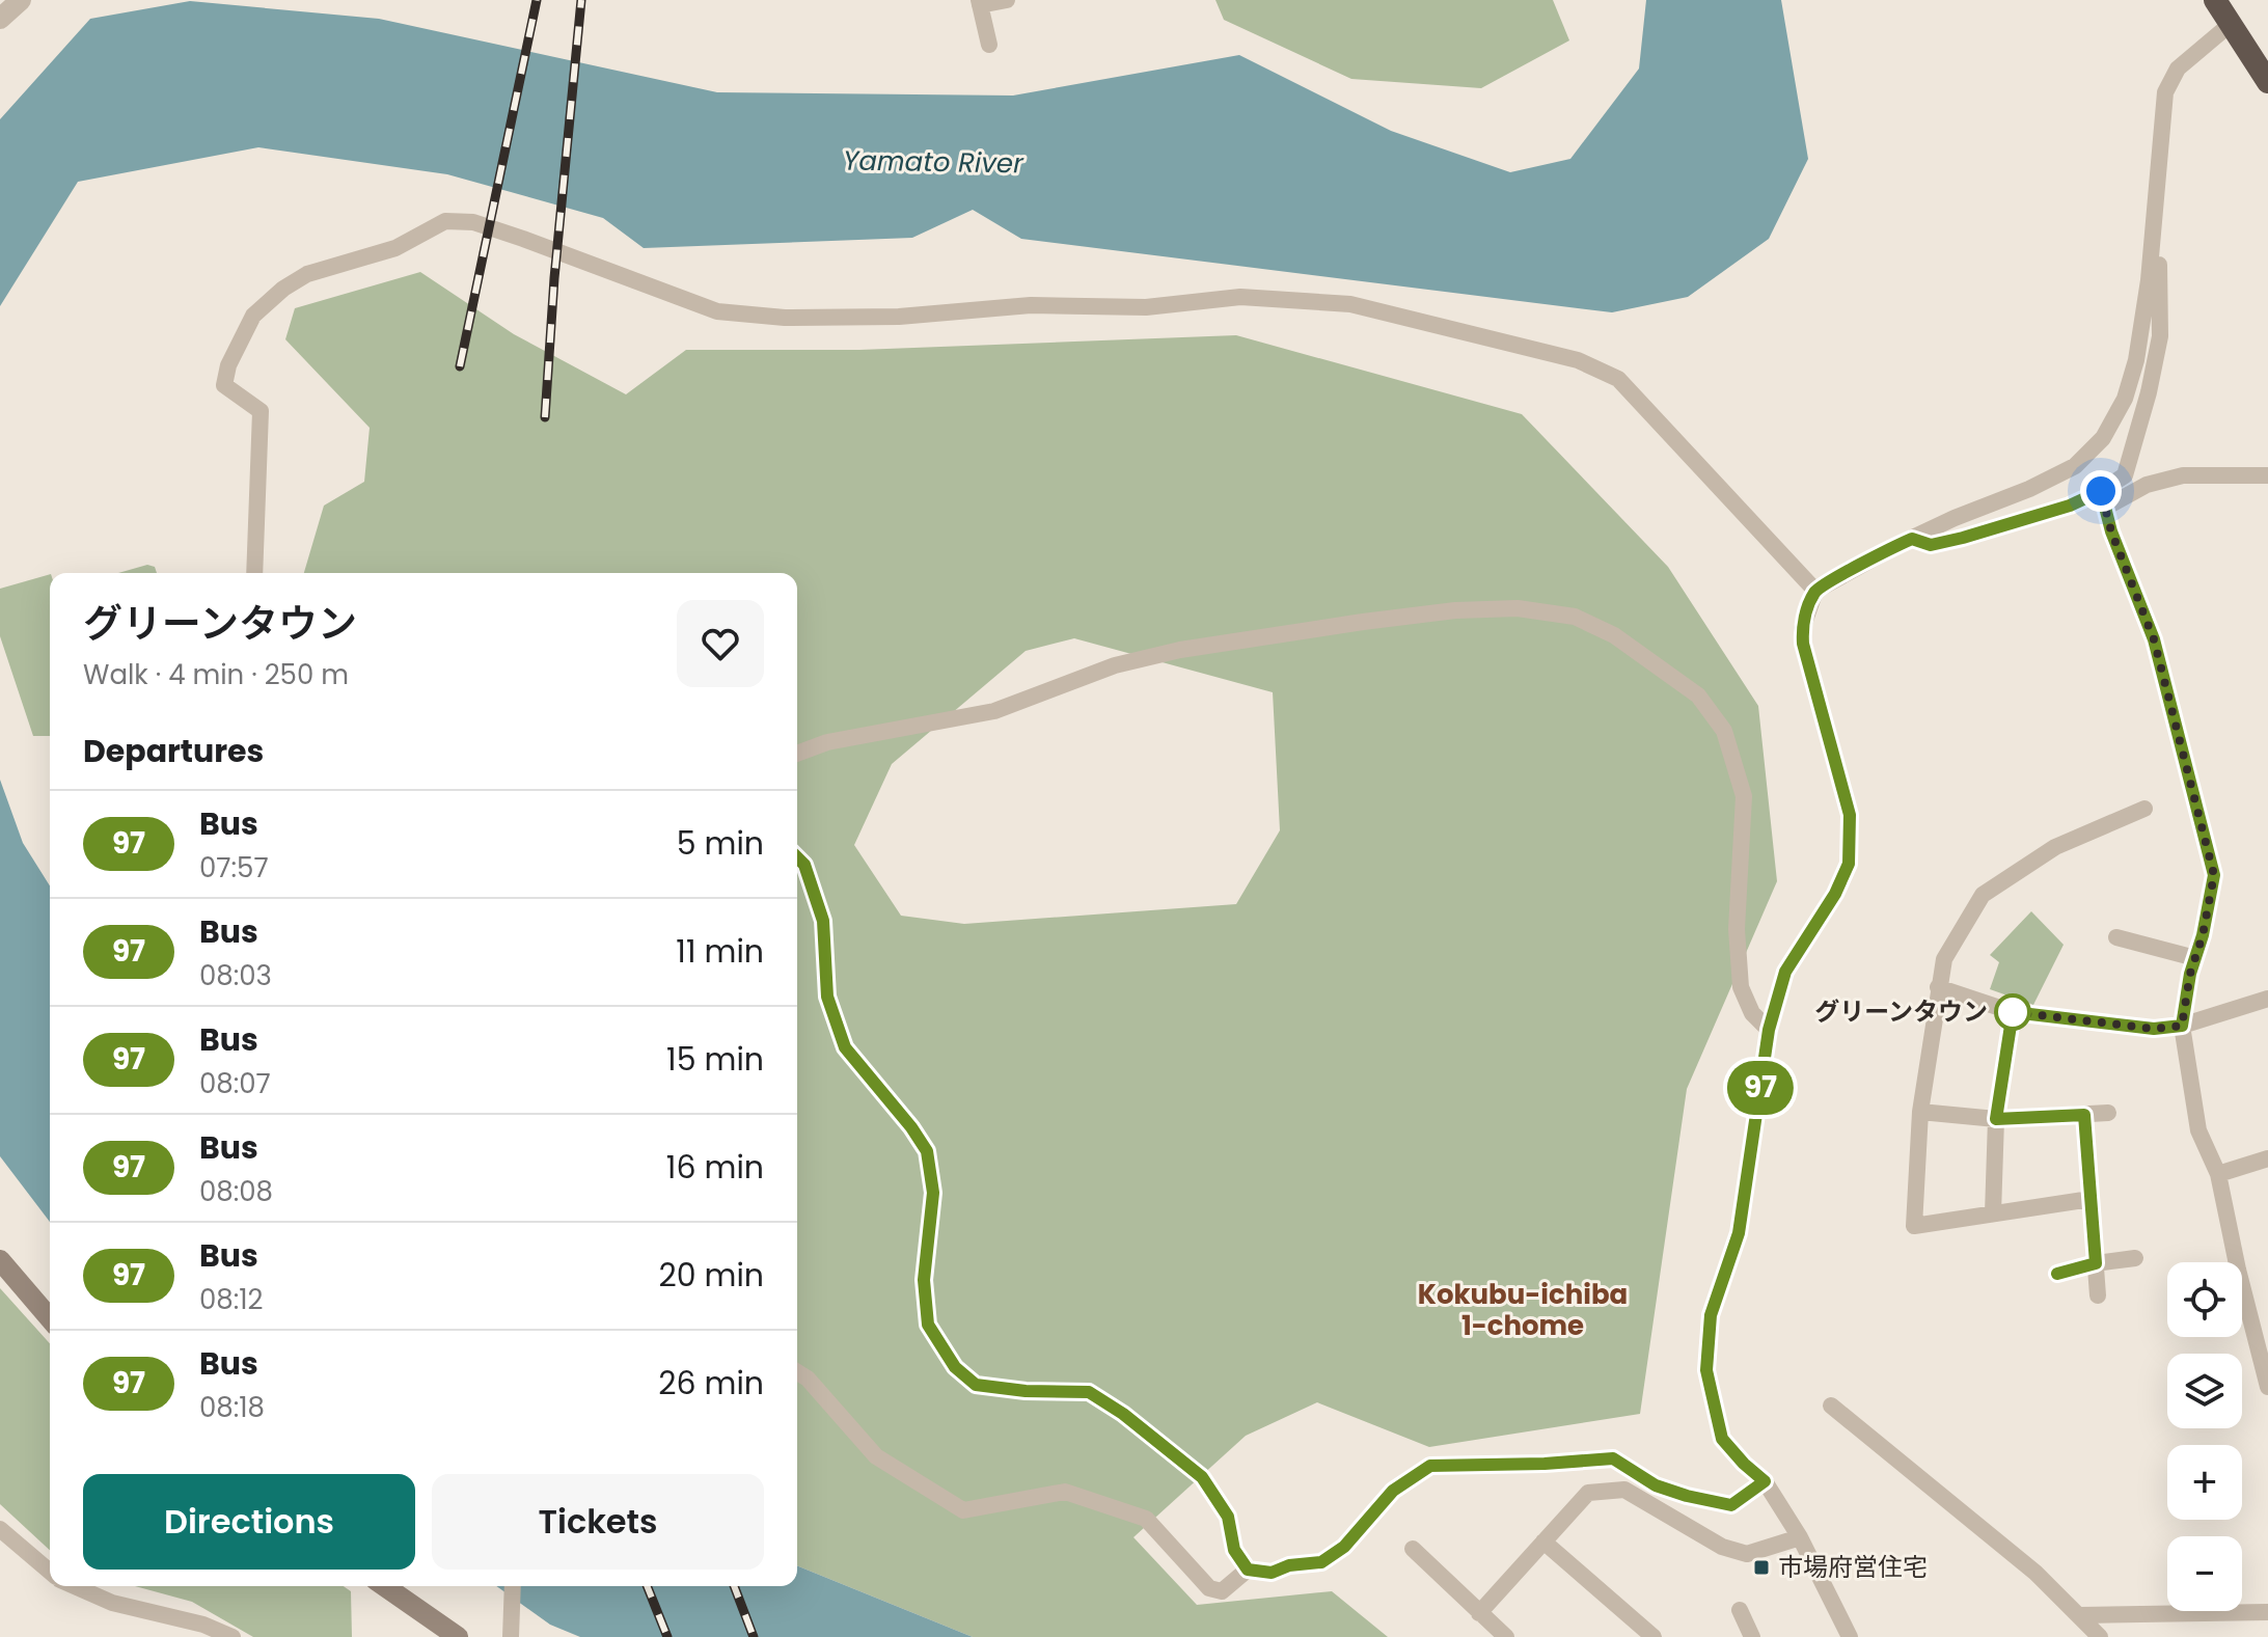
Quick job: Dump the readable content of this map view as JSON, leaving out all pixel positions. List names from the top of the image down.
{
  "districts": ["Kokubu-ichiba 1-chome"],
  "water": ["Yamato River"],
  "places": {
    "other": ["グリーンタウン"],
    "transit": ["市場府営住宅"]
  },
  "lines": ["bus line 97"],
  "page": {
    "on_map": "97",
    "heading": [
      ["グリーンタウン", "Walk · 4 min · 250 m"],
      "Departures"
    ],
    "list": [
      {
        "mark": "97",
        "name": "Bus",
        "note": "07:57",
        "value": "5 min"
      },
      {
        "mark": "97",
        "name": "Bus",
        "note": "08:03",
        "value": "11 min"
      },
      {
        "mark": "97",
        "name": "Bus",
        "note": "08:07",
        "value": "15 min"
      },
      {
        "mark": "97",
        "name": "Bus",
        "note": "08:08",
        "value": "16 min"
      },
      {
        "mark": "97",
        "name": "Bus",
        "note": "08:12",
        "value": "20 min"
      },
      {
        "mark": "97",
        "name": "Bus",
        "note": "08:18",
        "value": "26 min"
      }
    ],
    "map_buttons": ["+", "−"],
    "buttons": ["Directions", "Tickets"]
  }
}
